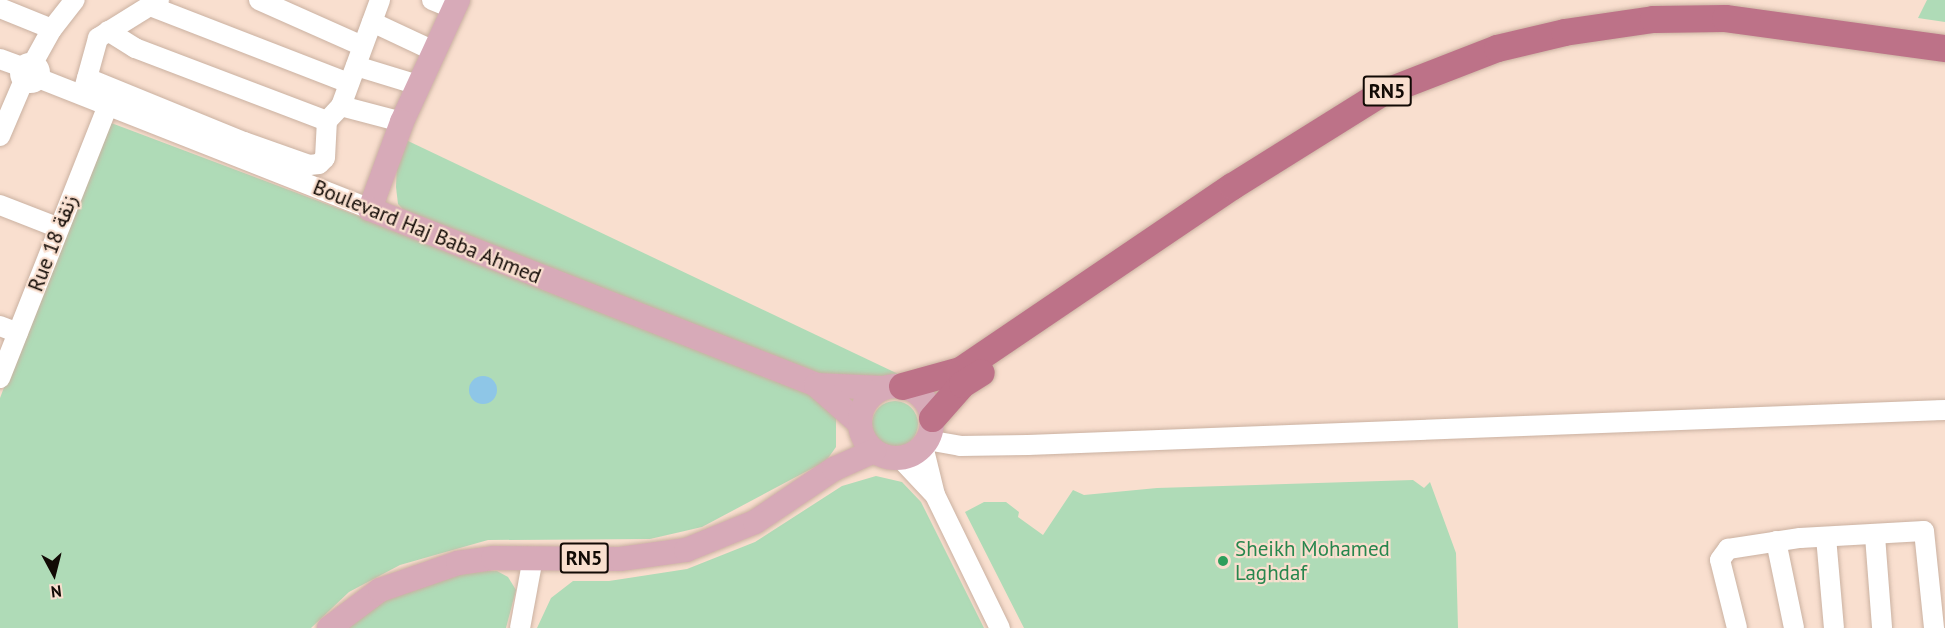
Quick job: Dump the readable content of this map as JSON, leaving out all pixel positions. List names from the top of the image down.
{
  "streets": {
    "highway": ["RN5"],
    "main road": ["Boulevard Haj Baba Ahmed"],
    "street": ["Rue 18 زنقة"]
  },
  "crossings": [
    ["Boulevard Haj Baba Ahmed", "Rue 18 زنقة"]
  ],
  "places": ["Sheikh Mohamed Laghdaf"],
  "north": "bottom"
}
